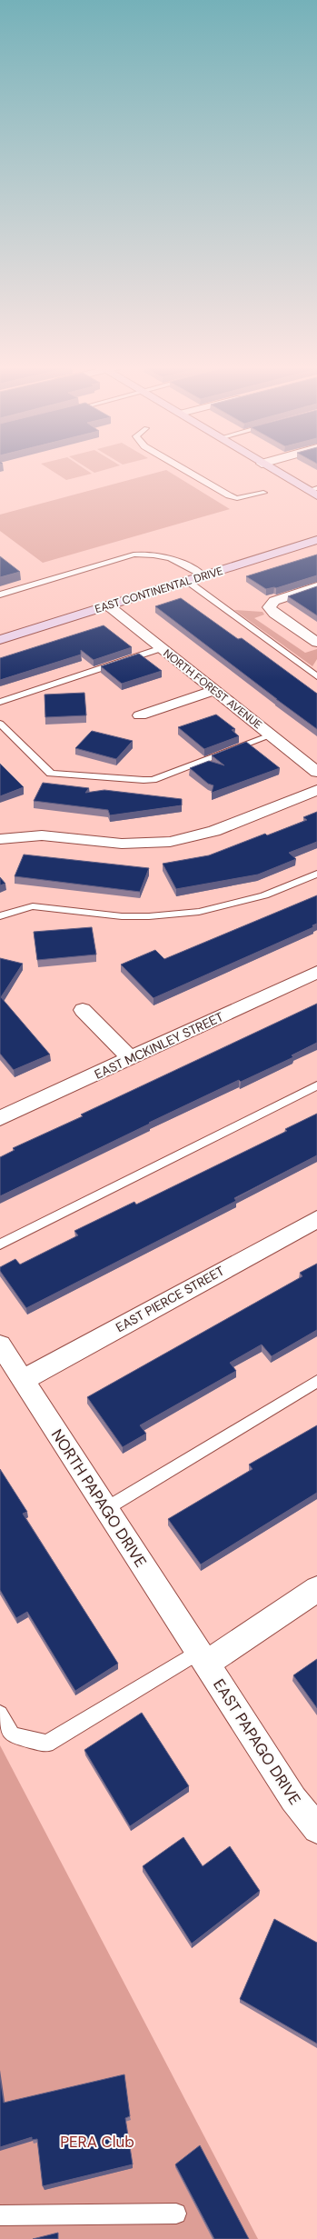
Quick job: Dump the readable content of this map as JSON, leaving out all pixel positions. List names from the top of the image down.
{
  "streets": {
    "street": [
      "EAST CONTINENTAL DRIVE",
      "NORTH FOREST AVENUE",
      "EAST MCKINLEY STREET",
      "EAST PIERCE STREET",
      "NORTH PAPAGO DRIVE",
      "EAST PAPAGO DRIVE"
    ]
  },
  "crossings": [
    ["EAST CONTINENTAL DRIVE", "NORTH FOREST AVENUE"],
    ["EAST PIERCE STREET", "NORTH PAPAGO DRIVE"],
    ["NORTH PAPAGO DRIVE", "EAST PAPAGO DRIVE"]
  ],
  "parks": ["PERA Club"]
}
